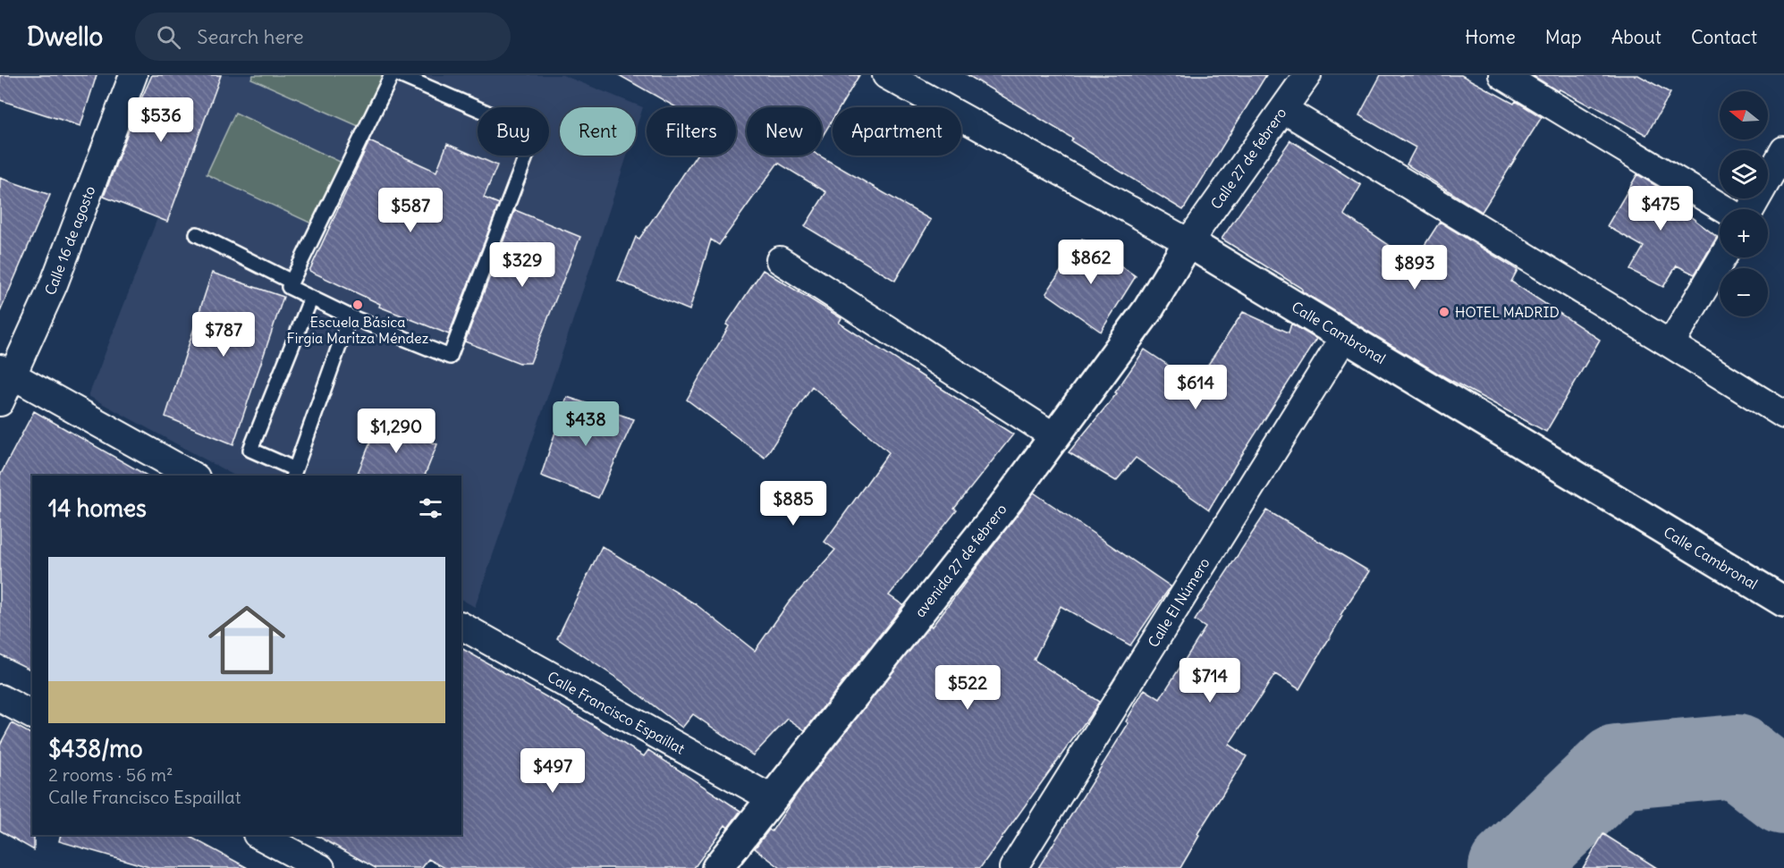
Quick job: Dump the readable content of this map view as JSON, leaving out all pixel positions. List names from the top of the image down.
{
  "streets": {
    "main road": ["Calle Cambronal", "avenida 27 de febrero"],
    "street": [
      "Calle 27 de febrero",
      "Calle 16 de agosto",
      "Calle El Número",
      "Calle Francisco Espaillat"
    ]
  },
  "crossings": [
    ["Calle 27 de febrero", "Calle Cambronal"],
    ["Calle 27 de febrero", "avenida 27 de febrero"],
    ["Calle Cambronal", "avenida 27 de febrero"],
    ["Calle Cambronal", "Calle El Número"],
    ["avenida 27 de febrero", "Calle Francisco Espaillat"]
  ],
  "places": ["Escuela Básica Firgia Maritza Méndez", "HOTEL MADRID"],
  "north": "left",
  "page": {
    "header": "Dwello",
    "search": "Search here",
    "nav": [
      "Home",
      "Map",
      "About",
      "Contact"
    ],
    "map_buttons": ["+", "−"],
    "price": [
      "$536",
      "$475",
      "$587",
      "$862",
      "$329",
      "$893",
      "$787",
      "$614",
      "$438",
      "$1,290",
      "$885",
      "$714",
      "$522",
      "$497"
    ],
    "chip": [
      "Buy",
      "Rent",
      "Filters",
      "New",
      "Apartment"
    ],
    "heading": "14 homes",
    "list": [
      {
        "name": "$438/mo",
        "note": "2 rooms · 56 m² · Calle Francisco Espaillat"
      }
    ]
  }
}
